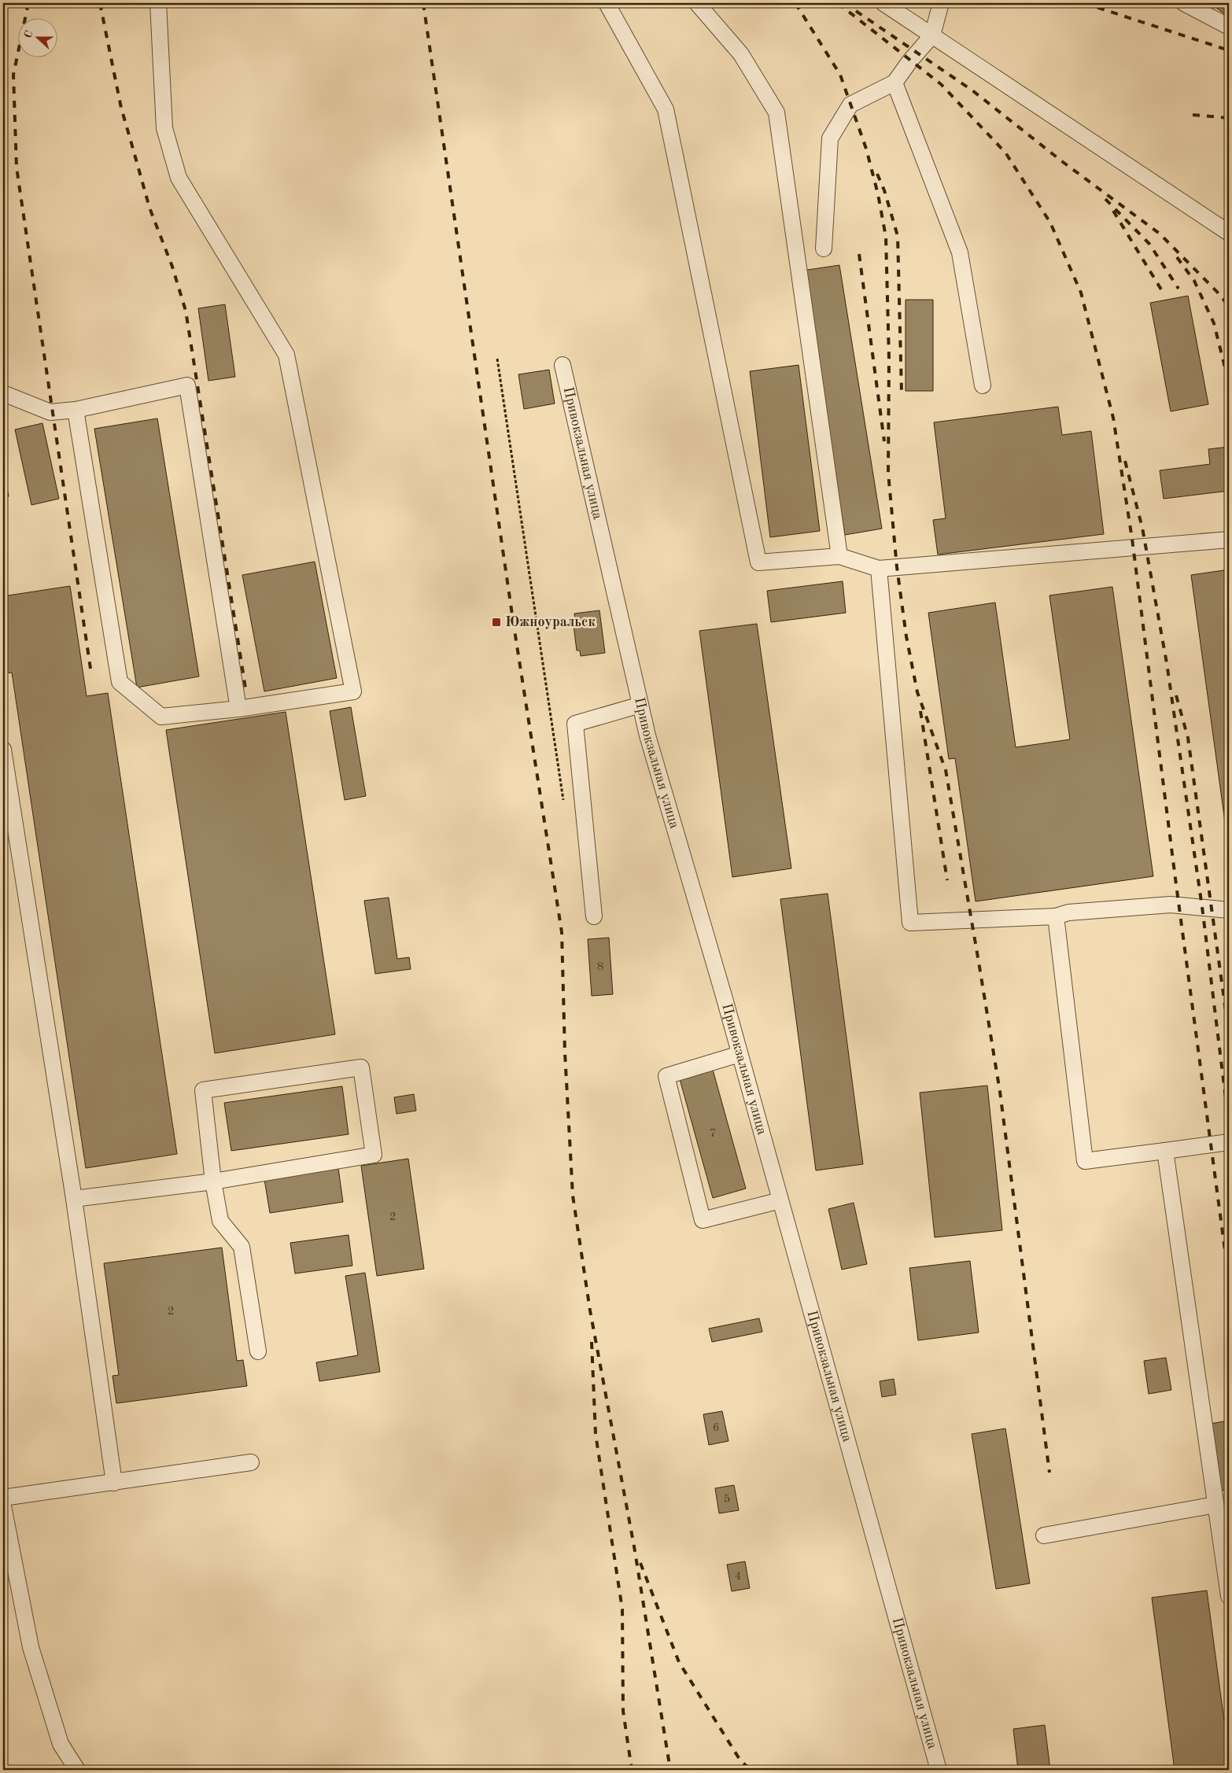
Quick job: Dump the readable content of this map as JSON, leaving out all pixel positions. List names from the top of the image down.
{
  "streets": {
    "street": ["Привокзальная улица"]
  },
  "places": {
    "transit": ["Южноуральск"]
  },
  "house_numbers": [
    "8",
    "7",
    "2",
    "2",
    "6",
    "5",
    "4"
  ],
  "north": "left"
}
